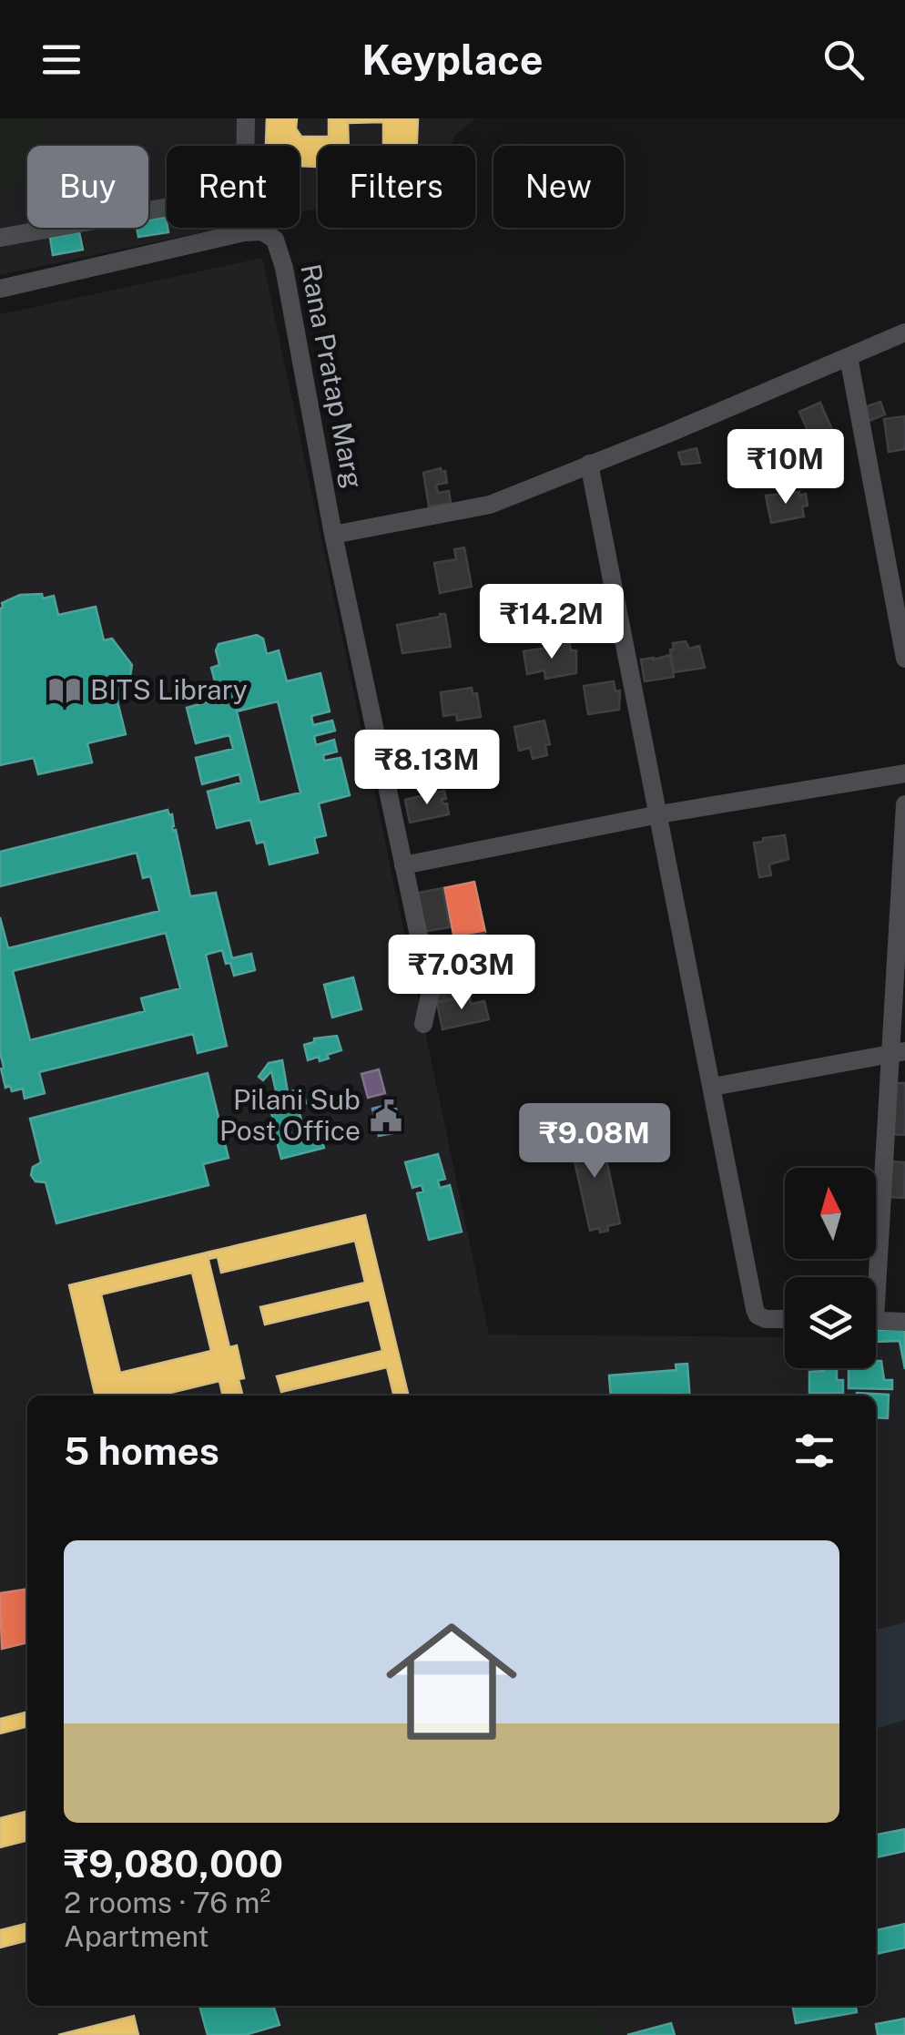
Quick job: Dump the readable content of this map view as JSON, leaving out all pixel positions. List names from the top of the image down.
{
  "streets": {
    "street": ["Rana Pratap Marg"]
  },
  "places": {
    "library": ["BITS Library"],
    "public building": ["Pilani Sub Post Office"]
  },
  "north": "top",
  "page": {
    "header": "Keyplace",
    "chip": [
      "Buy",
      "Rent",
      "Filters",
      "New"
    ],
    "price": [
      "₹10M",
      "₹14.2M",
      "₹8.13M",
      "₹7.03M",
      "₹9.08M"
    ],
    "heading": "5 homes",
    "list": [
      {
        "name": "₹9,080,000",
        "note": "2 rooms · 76 m² · Apartment"
      }
    ]
  }
}
